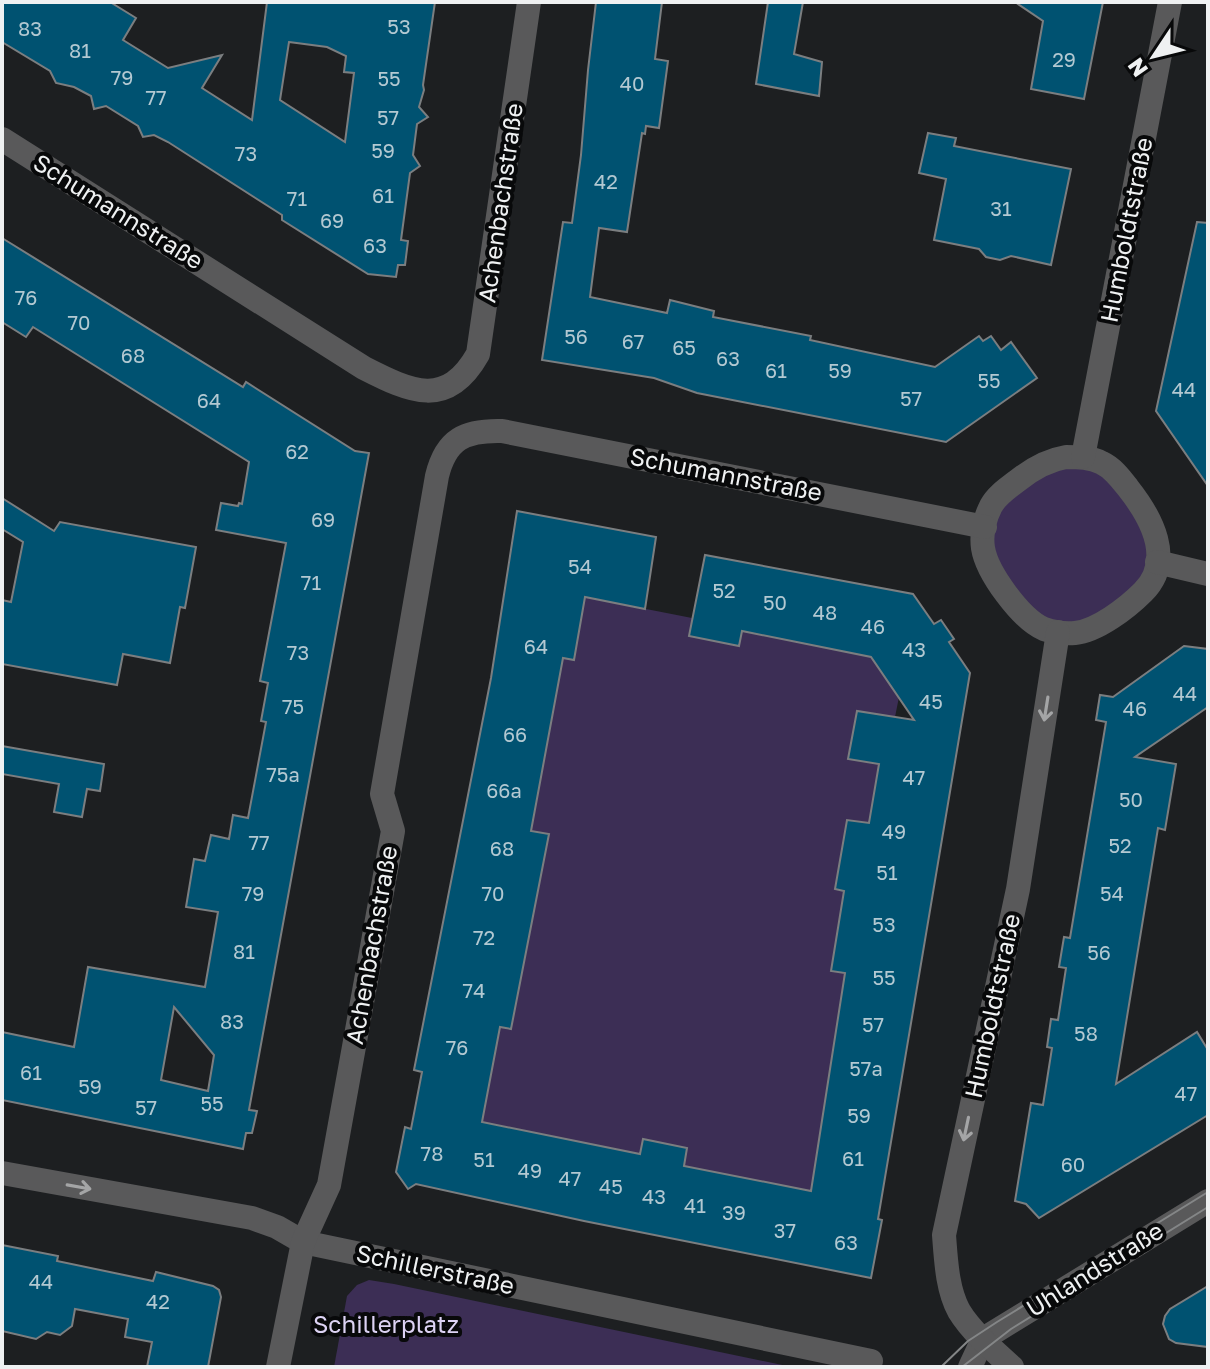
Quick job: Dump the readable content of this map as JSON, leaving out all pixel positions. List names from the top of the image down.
{
  "streets": {
    "street": [
      "Achenbachstraße",
      "Schumannstraße",
      "Humboldtstraße",
      "Schillerstraße",
      "Uhlandstraße"
    ]
  },
  "crossings": [
    ["Achenbachstraße", "Schumannstraße"],
    ["Achenbachstraße", "Schillerstraße"],
    ["Schumannstraße", "Humboldtstraße"],
    ["Humboldtstraße", "Uhlandstraße"]
  ],
  "one_way": ["Humboldtstraße"],
  "parks": ["Schillerplatz"],
  "house_numbers": [
    "53",
    "83",
    "81",
    "29",
    "79",
    "55",
    "40",
    "77",
    "57",
    "59",
    "73",
    "42",
    "61",
    "71",
    "31",
    "69",
    "63",
    "76",
    "70",
    "56",
    "67",
    "65",
    "68",
    "63",
    "61",
    "59",
    "55",
    "44",
    "57",
    "64",
    "62",
    "69",
    "54",
    "71",
    "52",
    "50",
    "48",
    "46",
    "64",
    "43",
    "73",
    "44",
    "45",
    "75",
    "46",
    "66",
    "75a",
    "47",
    "66a",
    "50",
    "49",
    "77",
    "52",
    "68",
    "51",
    "79",
    "70",
    "54",
    "53",
    "72",
    "81",
    "56",
    "55",
    "74",
    "83",
    "57",
    "58",
    "76",
    "57a",
    "61",
    "59",
    "47",
    "55",
    "57",
    "59",
    "78",
    "61",
    "51",
    "60",
    "49",
    "47",
    "45",
    "43",
    "41",
    "39",
    "37",
    "63",
    "44",
    "42"
  ],
  "north": "bottom left"
}
